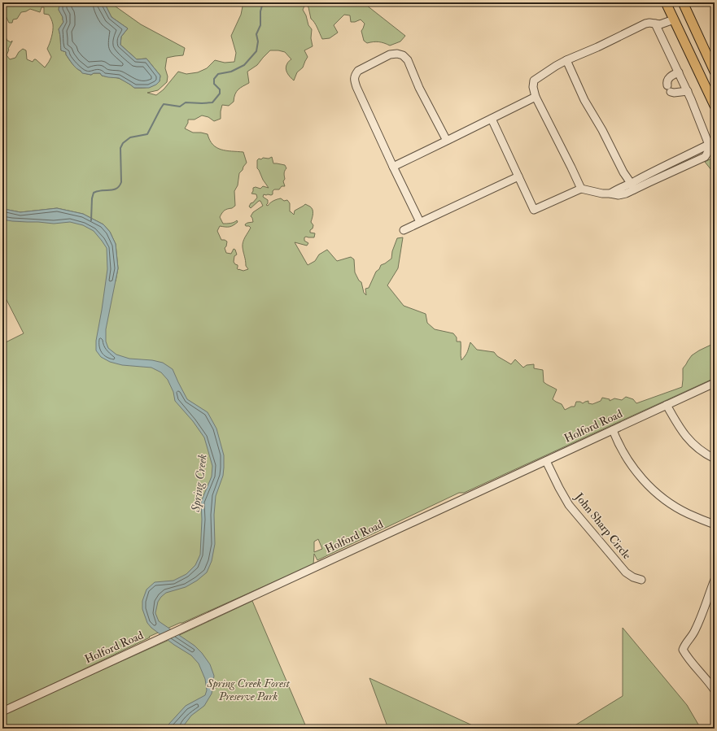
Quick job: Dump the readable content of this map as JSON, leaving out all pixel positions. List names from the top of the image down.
{
  "streets": {
    "street": ["Holford Road", "John Sharp Circle"]
  },
  "crossings": [
    ["Holford Road", "John Sharp Circle"]
  ],
  "water": ["Spring Creek"],
  "parks": ["Spring Creek Forest Preserve Park"]
}
